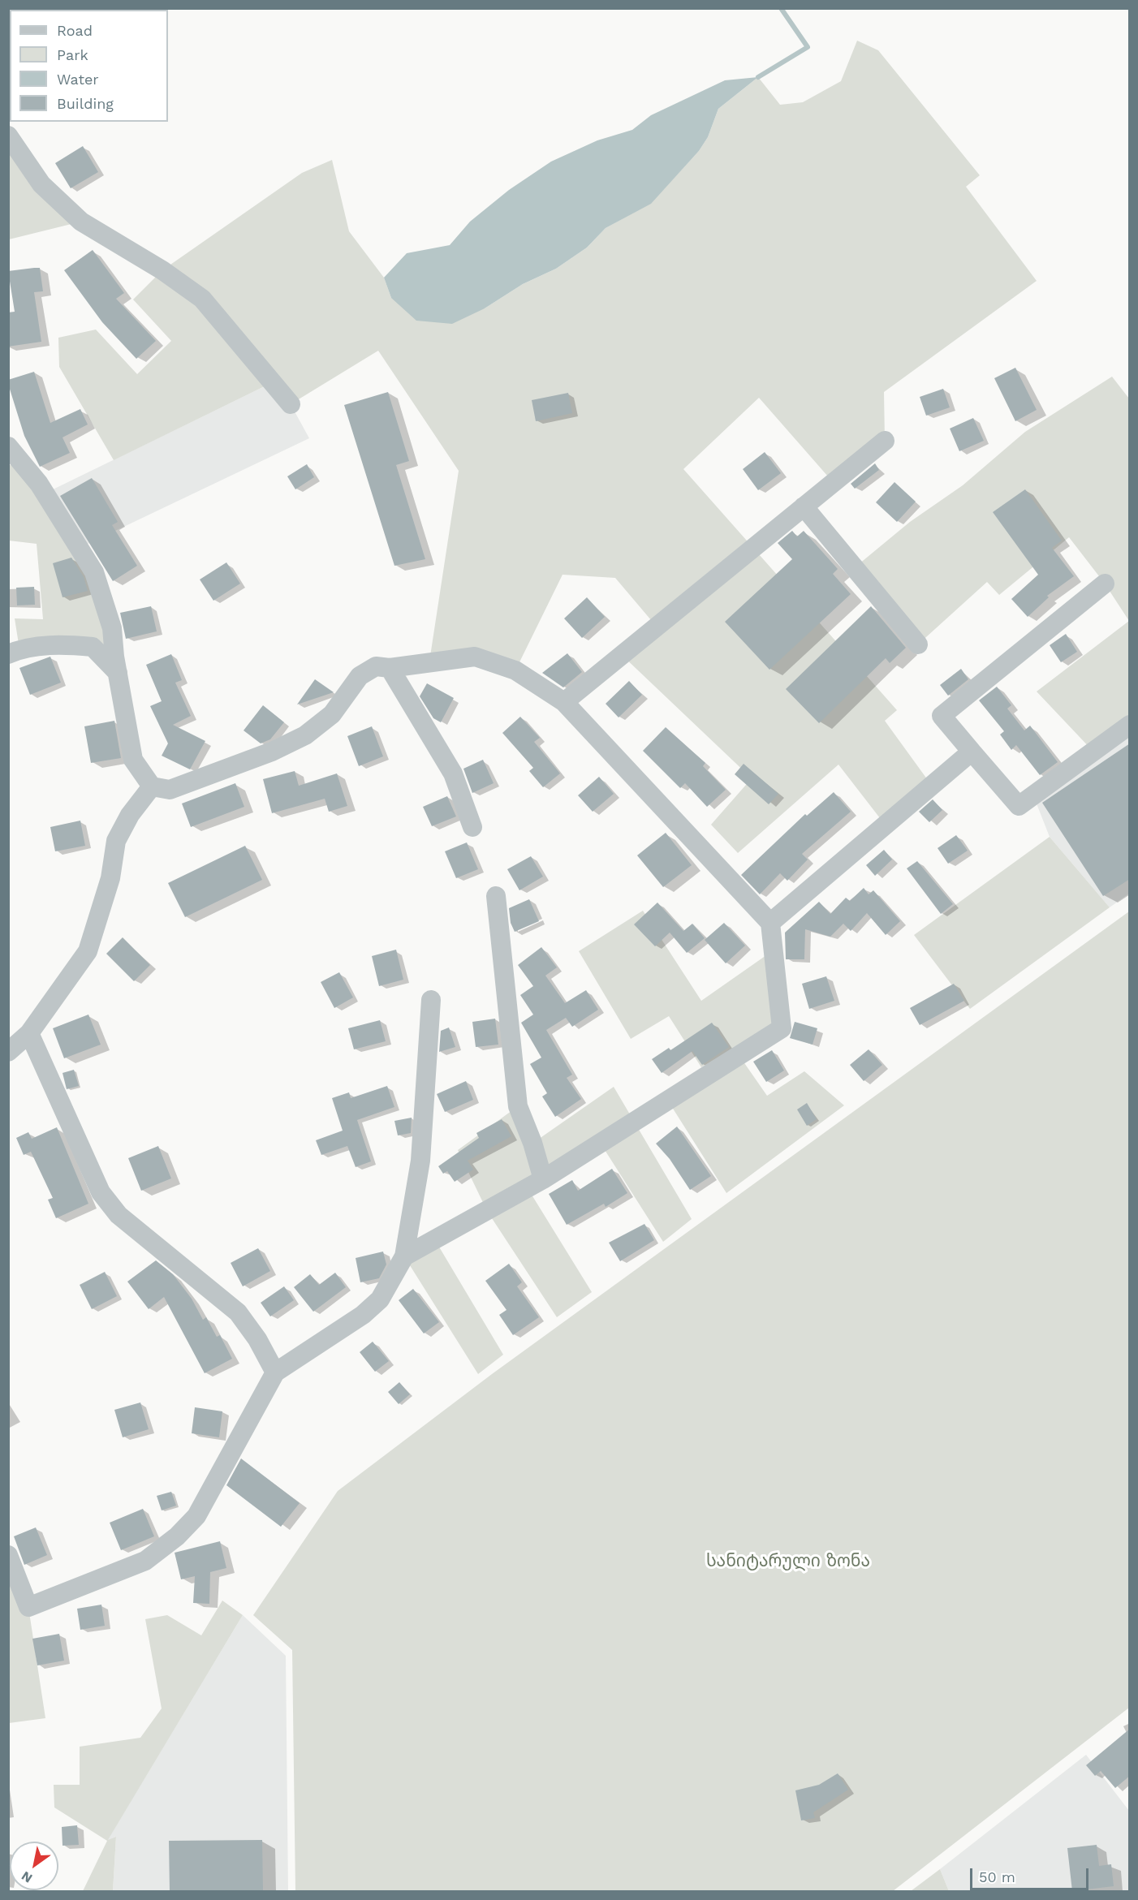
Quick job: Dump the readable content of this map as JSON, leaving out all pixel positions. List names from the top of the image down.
{
  "parks": ["სანიტარული ზონა"],
  "legend": [
    "Road",
    "Park",
    "Water",
    "Building"
  ],
  "scale_bar": "50 m",
  "north": "bottom left"
}
